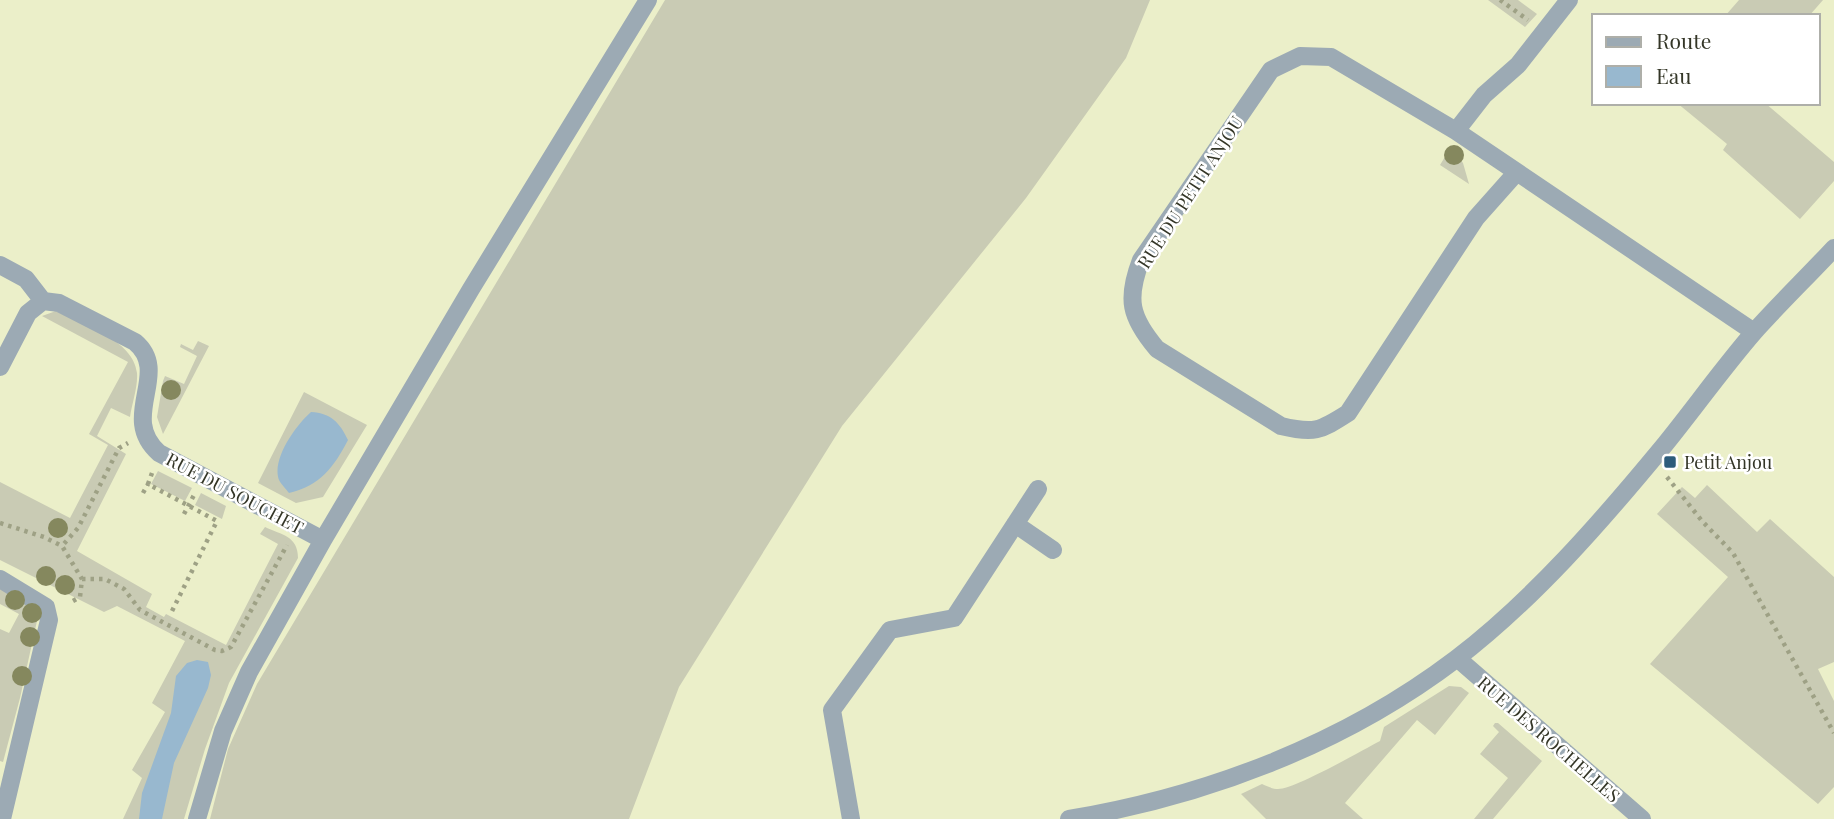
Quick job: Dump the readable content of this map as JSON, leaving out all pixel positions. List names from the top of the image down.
{
  "streets": {
    "street": ["RUE DU PETIT ANJOU", "RUE DU SOUCHET", "RUE DES ROCHELLES"]
  },
  "places": {
    "transit": ["Petit Anjou"]
  },
  "legend": ["Route", "Eau"]
}
